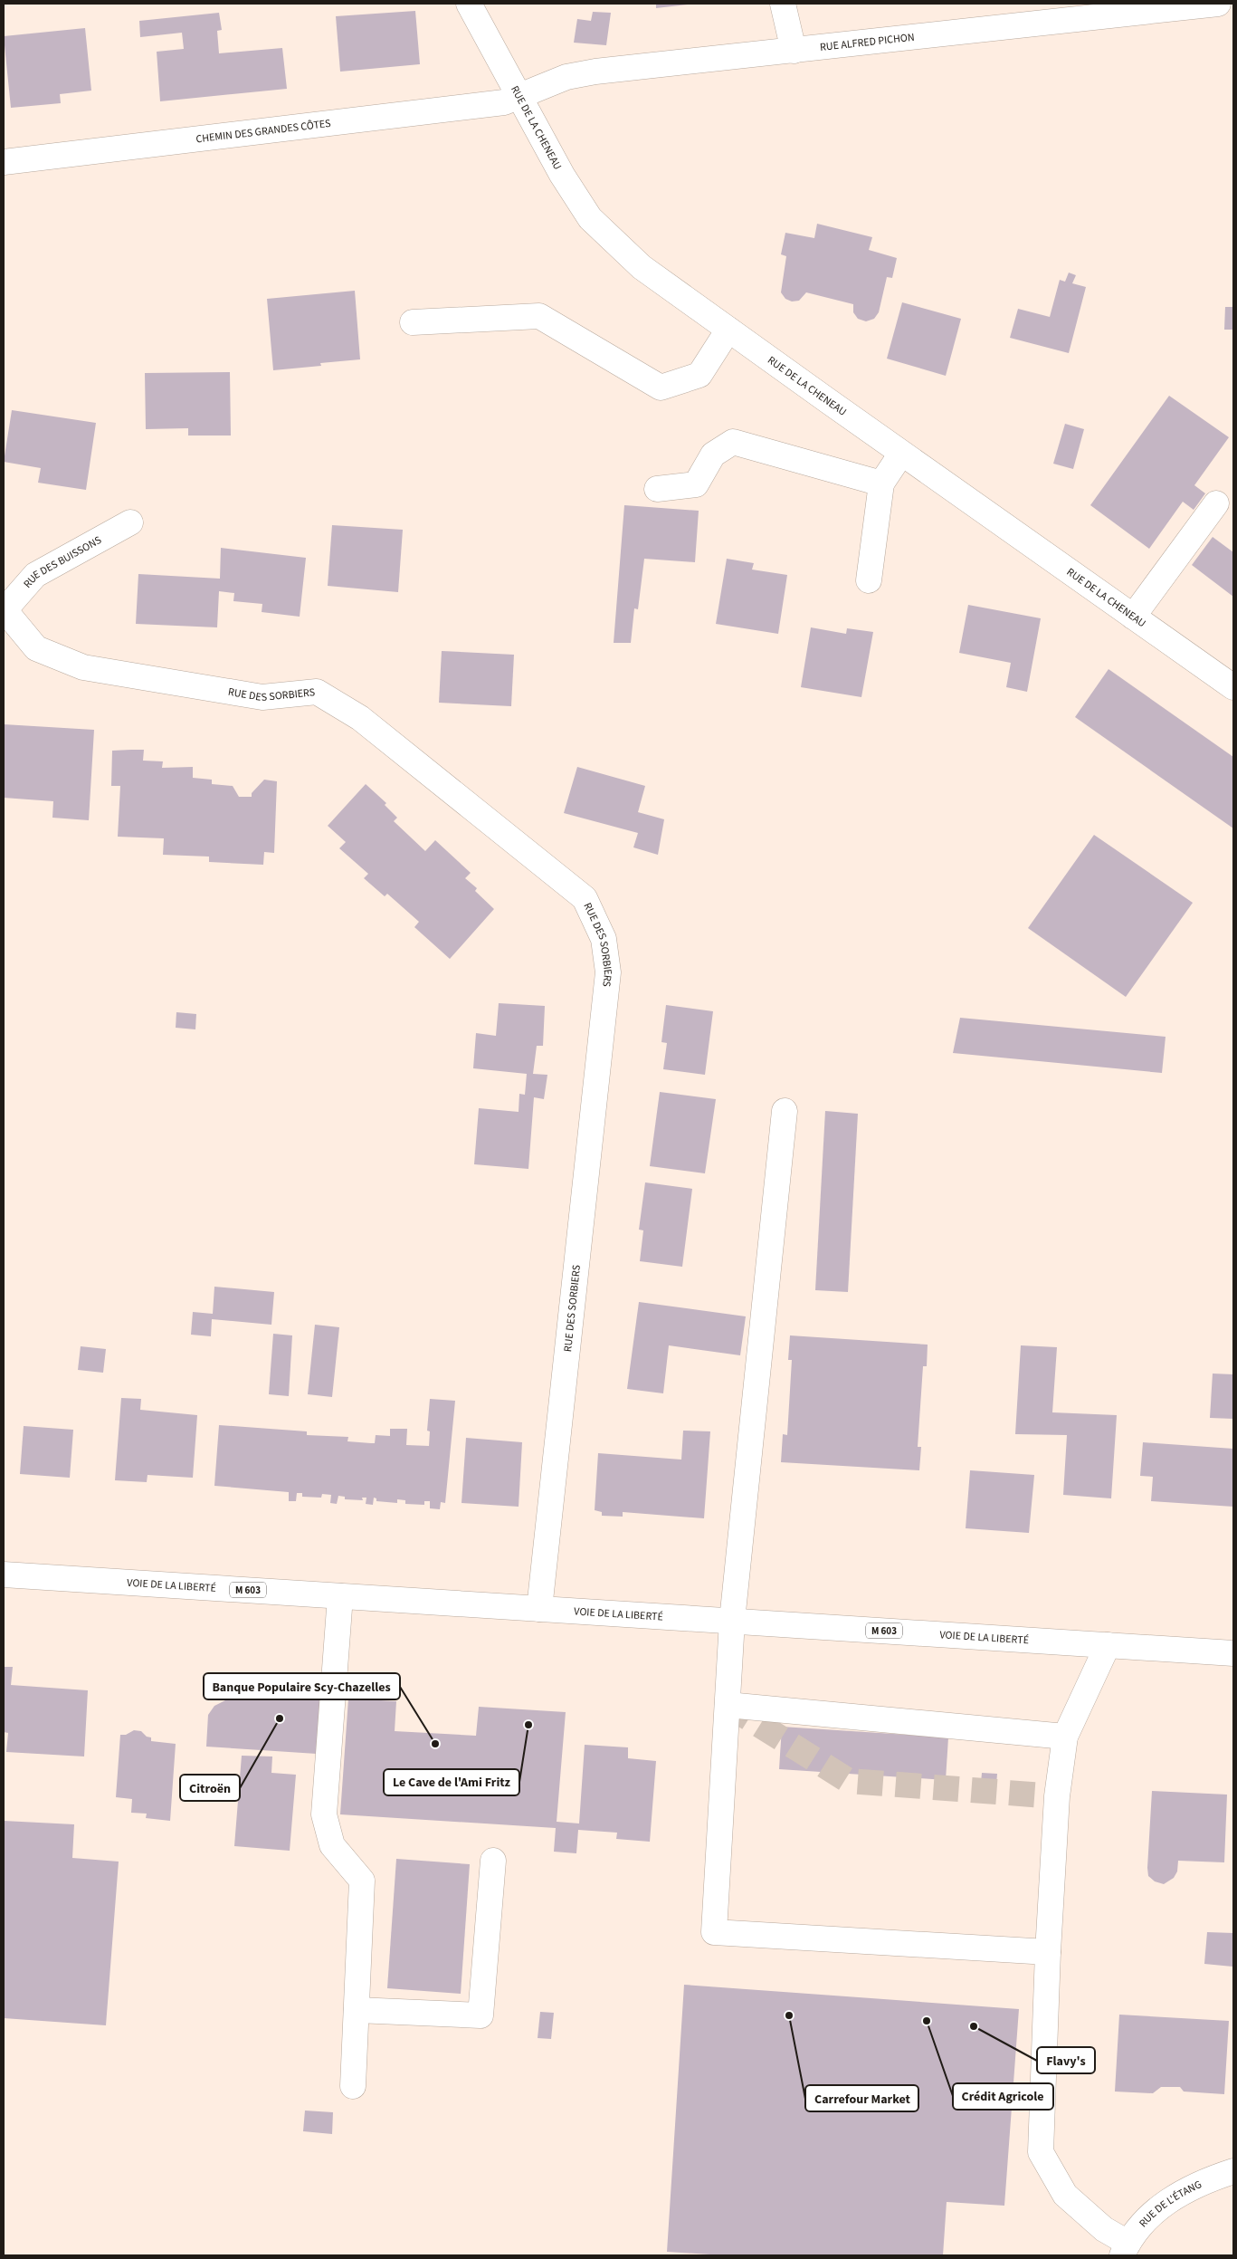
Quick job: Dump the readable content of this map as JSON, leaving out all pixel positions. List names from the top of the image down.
{
  "streets": {
    "street": [
      "RUE ALFRED PICHON",
      "RUE DE LA CHENEAU",
      "CHEMIN DES GRANDES CÔTES",
      "RUE DES BUISSONS",
      "RUE DES SORBIERS",
      "VOIE DE LA LIBERTÉ",
      "M 603",
      "RUE DE L'ÉTANG"
    ]
  },
  "crossings": [
    ["RUE ALFRED PICHON", "RUE DE LA CHENEAU"],
    ["RUE ALFRED PICHON", "CHEMIN DES GRANDES CÔTES"],
    ["RUE DE LA CHENEAU", "CHEMIN DES GRANDES CÔTES"],
    ["RUE DES BUISSONS", "RUE DES SORBIERS"],
    ["RUE DES SORBIERS", "VOIE DE LA LIBERTÉ"]
  ],
  "places": [
    "Citroën",
    "Le Cave de l'Ami Fritz",
    "Banque Populaire Scy-Chazelles",
    "Carrefour Market",
    "Crédit Agricole",
    "Flavy's"
  ]
}
